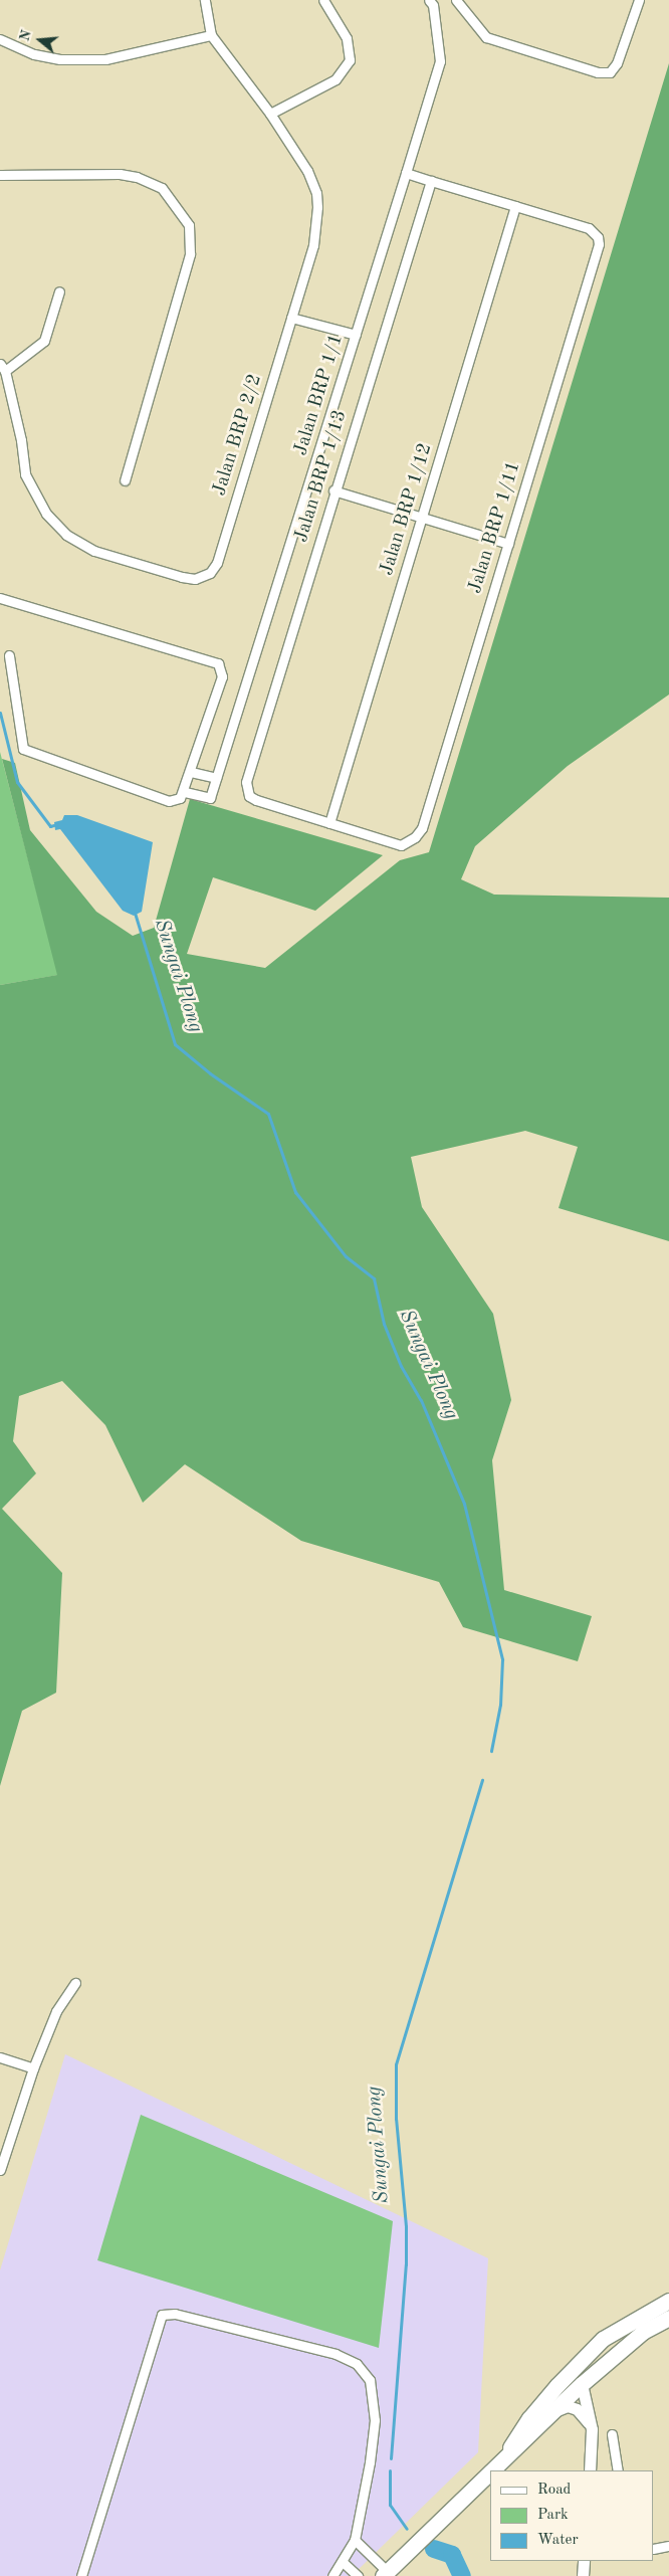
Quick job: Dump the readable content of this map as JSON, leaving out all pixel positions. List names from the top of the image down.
{
  "streets": {
    "street": [
      "Jalan BRP 1/1",
      "Jalan BRP 2/2",
      "Jalan BRP 1/13",
      "Jalan BRP 1/12",
      "Jalan BRP 1/11"
    ]
  },
  "crossings": [
    ["Jalan BRP 1/1", "Jalan BRP 1/11"],
    ["Jalan BRP 1/13", "Jalan BRP 1/11"],
    ["Jalan BRP 1/12", "Jalan BRP 1/11"]
  ],
  "water": ["Sungai Plong"],
  "legend": ["Road", "Park", "Water"],
  "north": "left"
}
